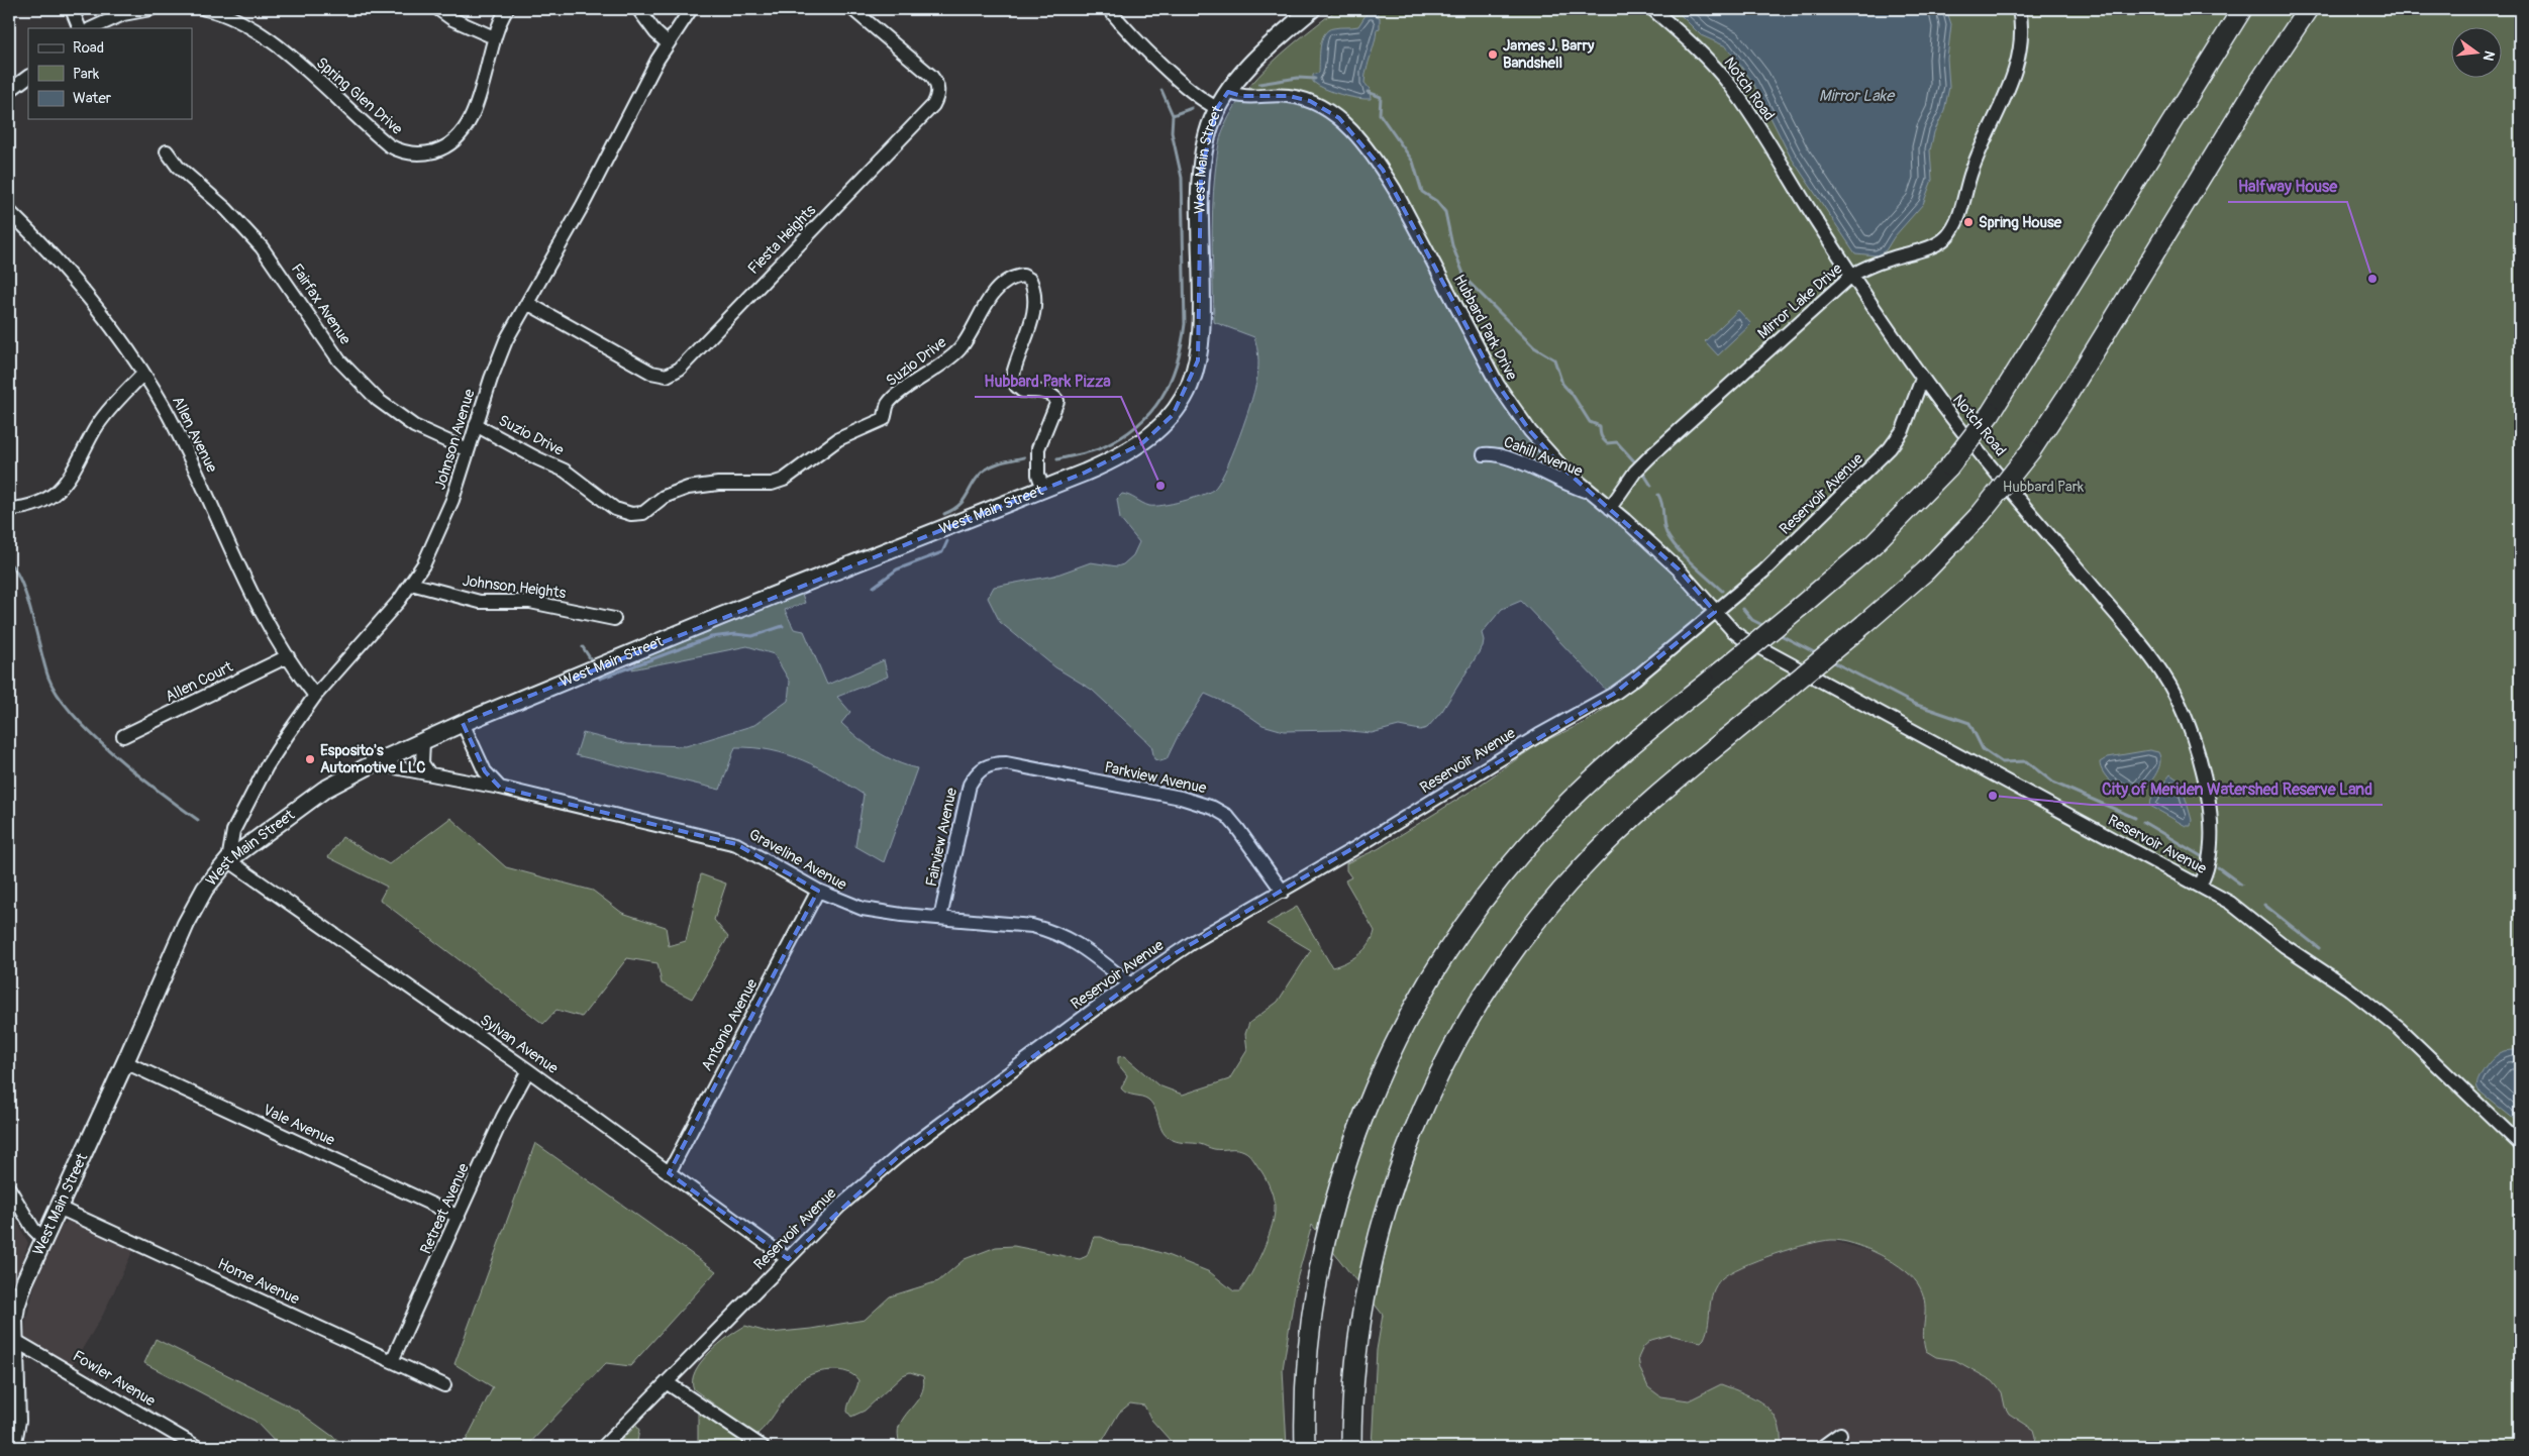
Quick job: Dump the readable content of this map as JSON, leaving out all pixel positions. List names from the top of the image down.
{
  "streets": {
    "main road": ["West Main Street"],
    "street": [
      "Notch Road",
      "Spring Glen Drive",
      "Fiesta Heights",
      "Mirror Lake Drive",
      "Fairfax Avenue",
      "Hubbard Park Drive",
      "Suzio Drive",
      "Allen Avenue",
      "Johnson Avenue",
      "Cahill Avenue",
      "Reservoir Avenue",
      "Johnson Heights",
      "Allen Court",
      "Parkview Avenue",
      "Fairview Avenue",
      "Graveline Avenue",
      "Antonio Avenue",
      "Sylvan Avenue",
      "Vale Avenue",
      "Retreat Avenue",
      "Home Avenue",
      "Fowler Avenue"
    ]
  },
  "crossings": [
    ["Notch Road", "Mirror Lake Drive"],
    ["Notch Road", "Reservoir Avenue"],
    ["West Main Street", "Hubbard Park Drive"],
    ["West Main Street", "Suzio Drive"],
    ["West Main Street", "Johnson Avenue"],
    ["West Main Street", "Graveline Avenue"],
    ["West Main Street", "Sylvan Avenue"],
    ["West Main Street", "Vale Avenue"],
    ["West Main Street", "Home Avenue"],
    ["West Main Street", "Fowler Avenue"],
    ["Fiesta Heights", "Johnson Avenue"],
    ["Mirror Lake Drive", "Hubbard Park Drive"],
    ["Fairfax Avenue", "Johnson Avenue"],
    ["Hubbard Park Drive", "Cahill Avenue"],
    ["Hubbard Park Drive", "Reservoir Avenue"],
    ["Suzio Drive", "Johnson Avenue"],
    ["Allen Avenue", "Johnson Avenue"],
    ["Allen Avenue", "Allen Court"],
    ["Johnson Avenue", "Johnson Heights"],
    ["Johnson Avenue", "Sylvan Avenue"],
    ["Reservoir Avenue", "Parkview Avenue"],
    ["Reservoir Avenue", "Graveline Avenue"],
    ["Reservoir Avenue", "Sylvan Avenue"],
    ["Parkview Avenue", "Fairview Avenue"],
    ["Fairview Avenue", "Graveline Avenue"],
    ["Graveline Avenue", "Antonio Avenue"],
    ["Antonio Avenue", "Sylvan Avenue"],
    ["Sylvan Avenue", "Retreat Avenue"],
    ["Vale Avenue", "Retreat Avenue"],
    ["Retreat Avenue", "Home Avenue"]
  ],
  "water": ["Mirror Lake"],
  "parks": ["Hubbard Park"],
  "places": [
    "James J. Barry Bandshell",
    "Spring House",
    "Halfway House",
    "Hubbard Park Pizza",
    "Esposito's Automotive LLC",
    "City of Meriden Watershed Reserve Land"
  ],
  "legend": ["Road", "Park", "Water"],
  "north": "right"
}
